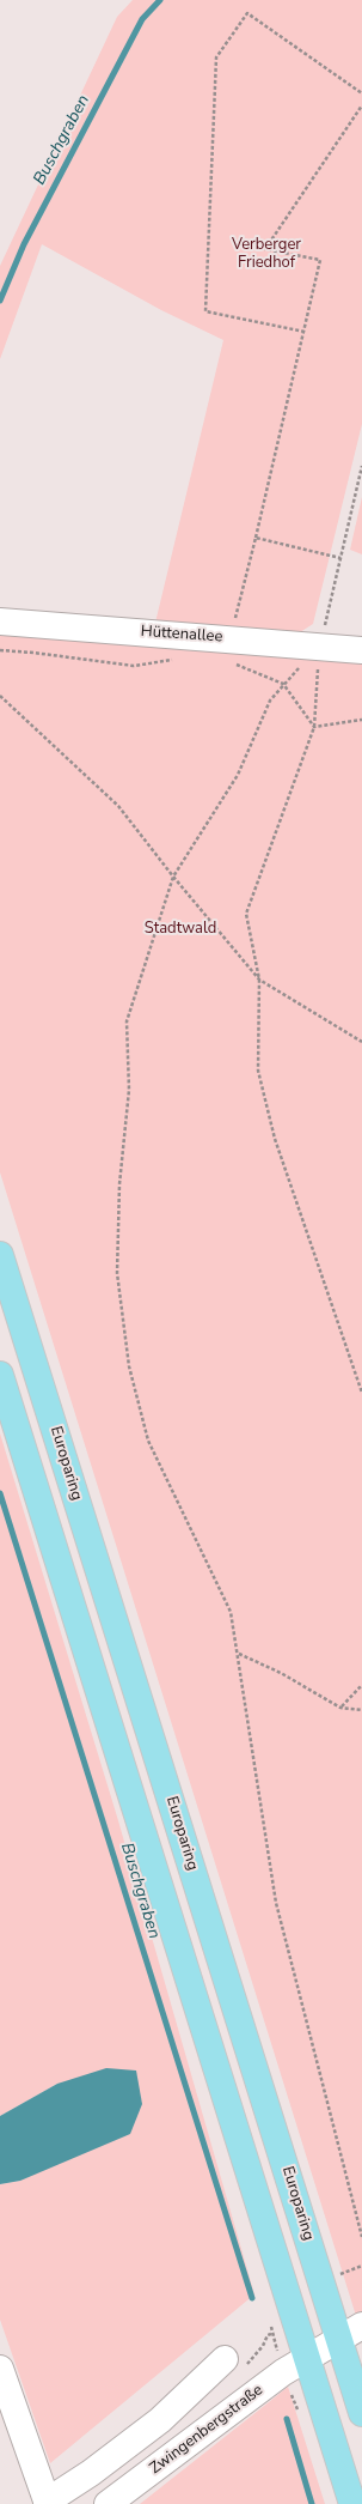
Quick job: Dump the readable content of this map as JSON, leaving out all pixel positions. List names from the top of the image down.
{
  "streets": {
    "main road": ["Europaring"],
    "street": ["Hüttenallee", "Zwingenbergstraße"]
  },
  "crossings": [
    ["Europaring", "Zwingenbergstraße"]
  ],
  "water": ["Buschgraben"],
  "parks": ["Verberger Friedhof", "Stadtwald"]
}
